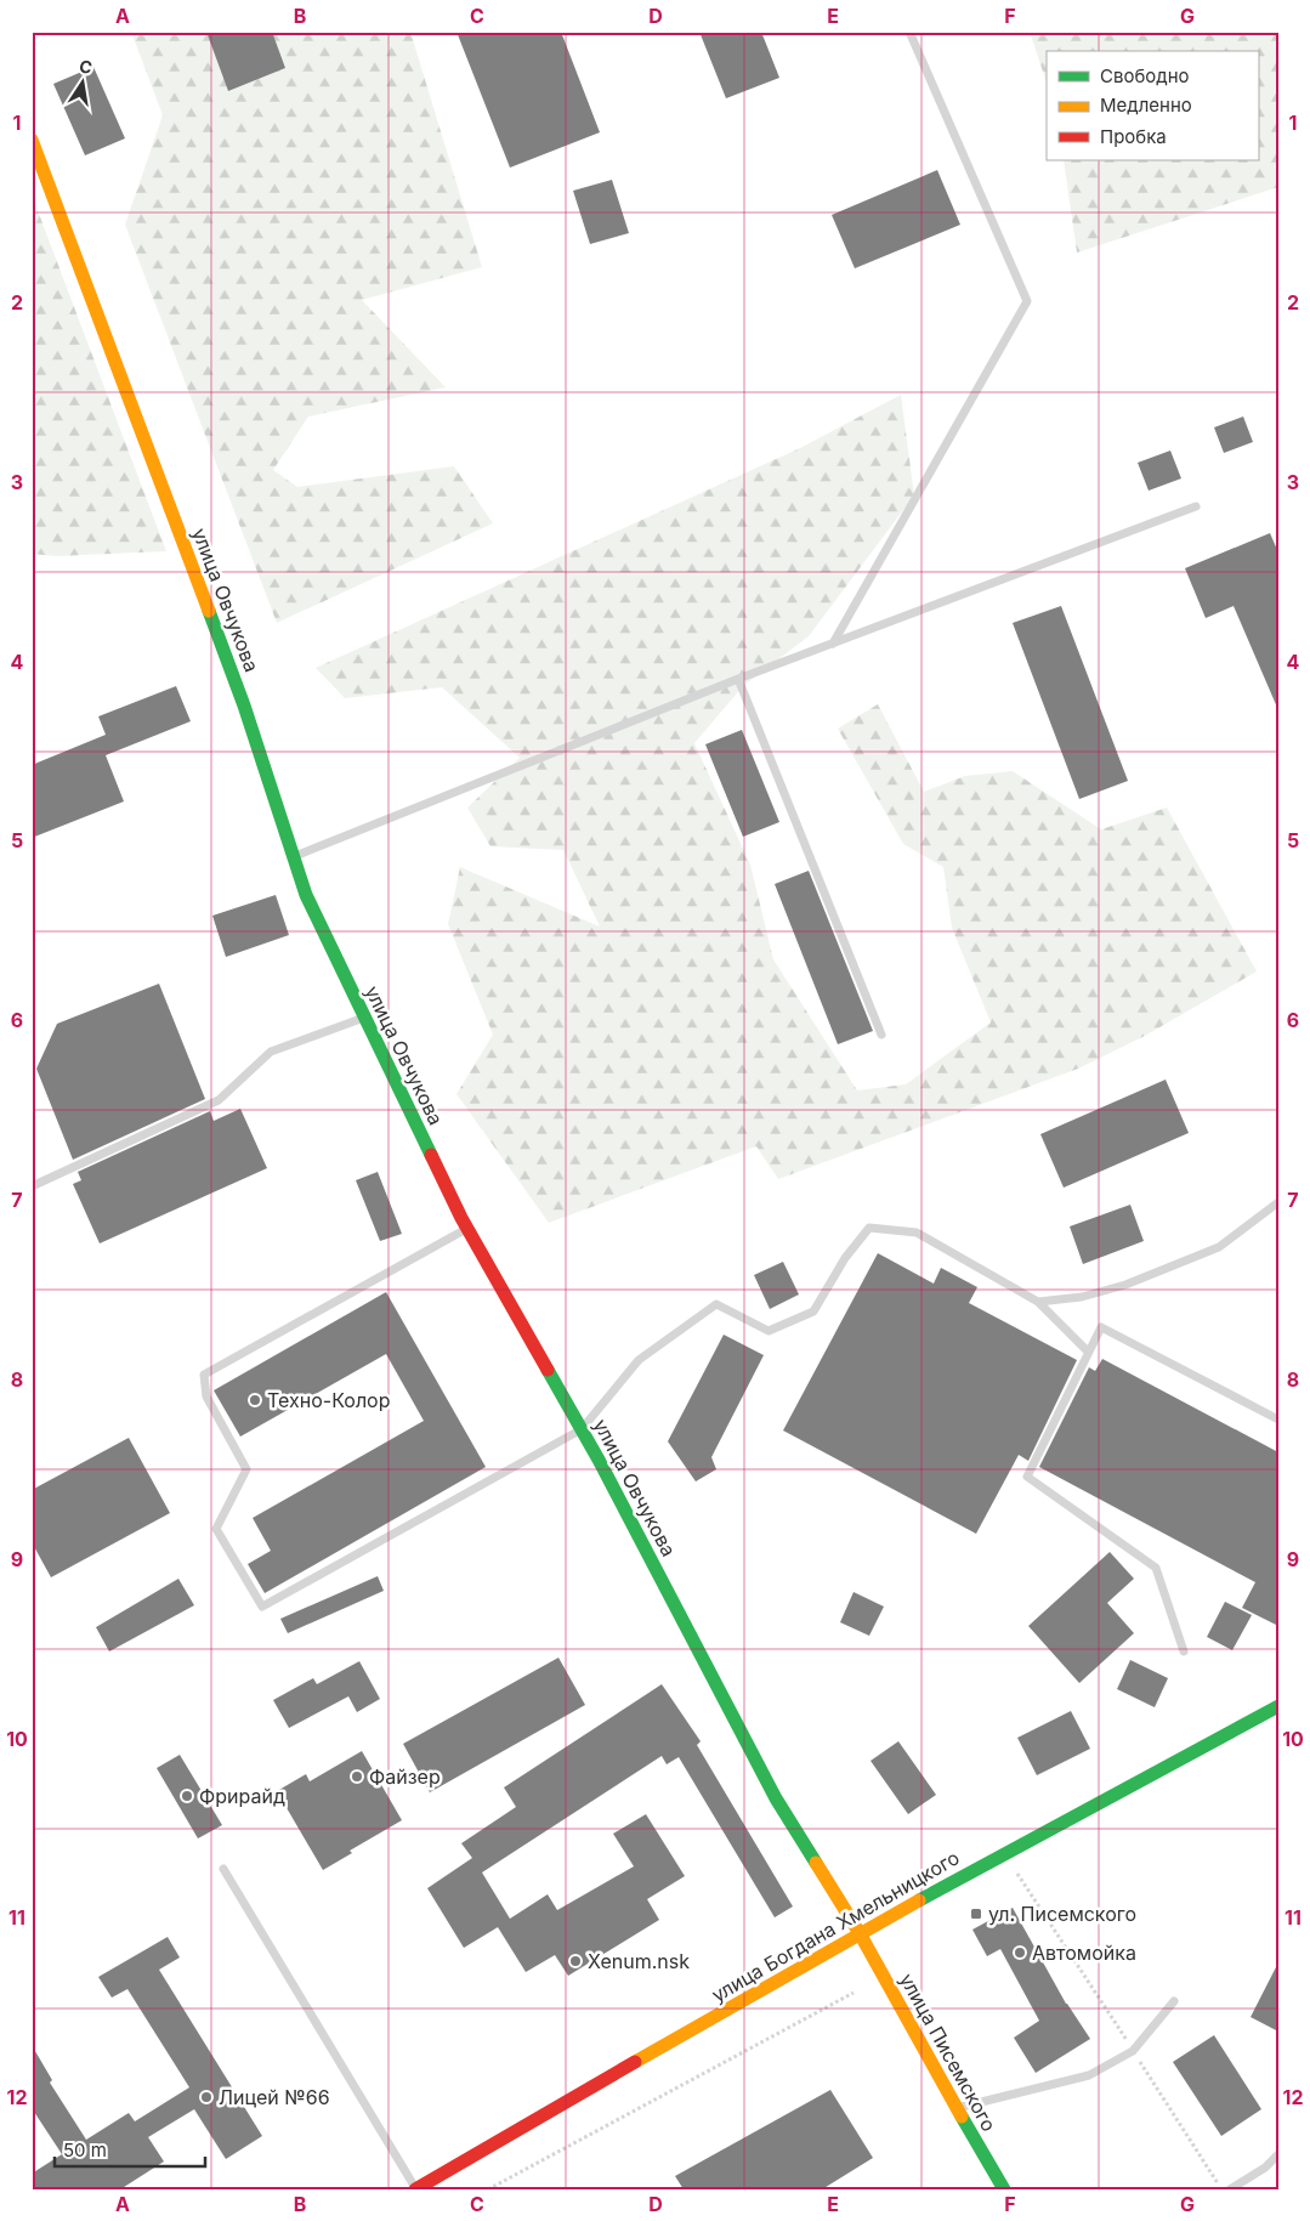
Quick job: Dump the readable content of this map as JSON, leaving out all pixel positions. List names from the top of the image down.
{
  "streets": {
    "main road": ["улица Овчукова", "улица Богдана Хмельницкого", "улица Писемского"]
  },
  "crossings": [
    ["улица Овчукова", "улица Богдана Хмельницкого"],
    ["улица Овчукова", "улица Писемского"],
    ["улица Богдана Хмельницкого", "улица Писемского"]
  ],
  "places": {
    "other": [
      "Техно-Колор",
      "Файзер",
      "Фрирайд",
      "Автомойка",
      "Xenum.nsk",
      "Лицей №66"
    ],
    "transit": ["ул. Писемского"]
  },
  "legend": ["Свободно", "Медленно", "Пробка"],
  "scale_bar": "50 m",
  "north": "top",
  "grid": {
    "columns": [
      "A",
      "B",
      "C",
      "D",
      "E",
      "F",
      "G"
    ],
    "rows": [
      "1",
      "2",
      "3",
      "4",
      "5",
      "6",
      "7",
      "8",
      "9",
      "10",
      "11",
      "12"
    ]
  }
}
